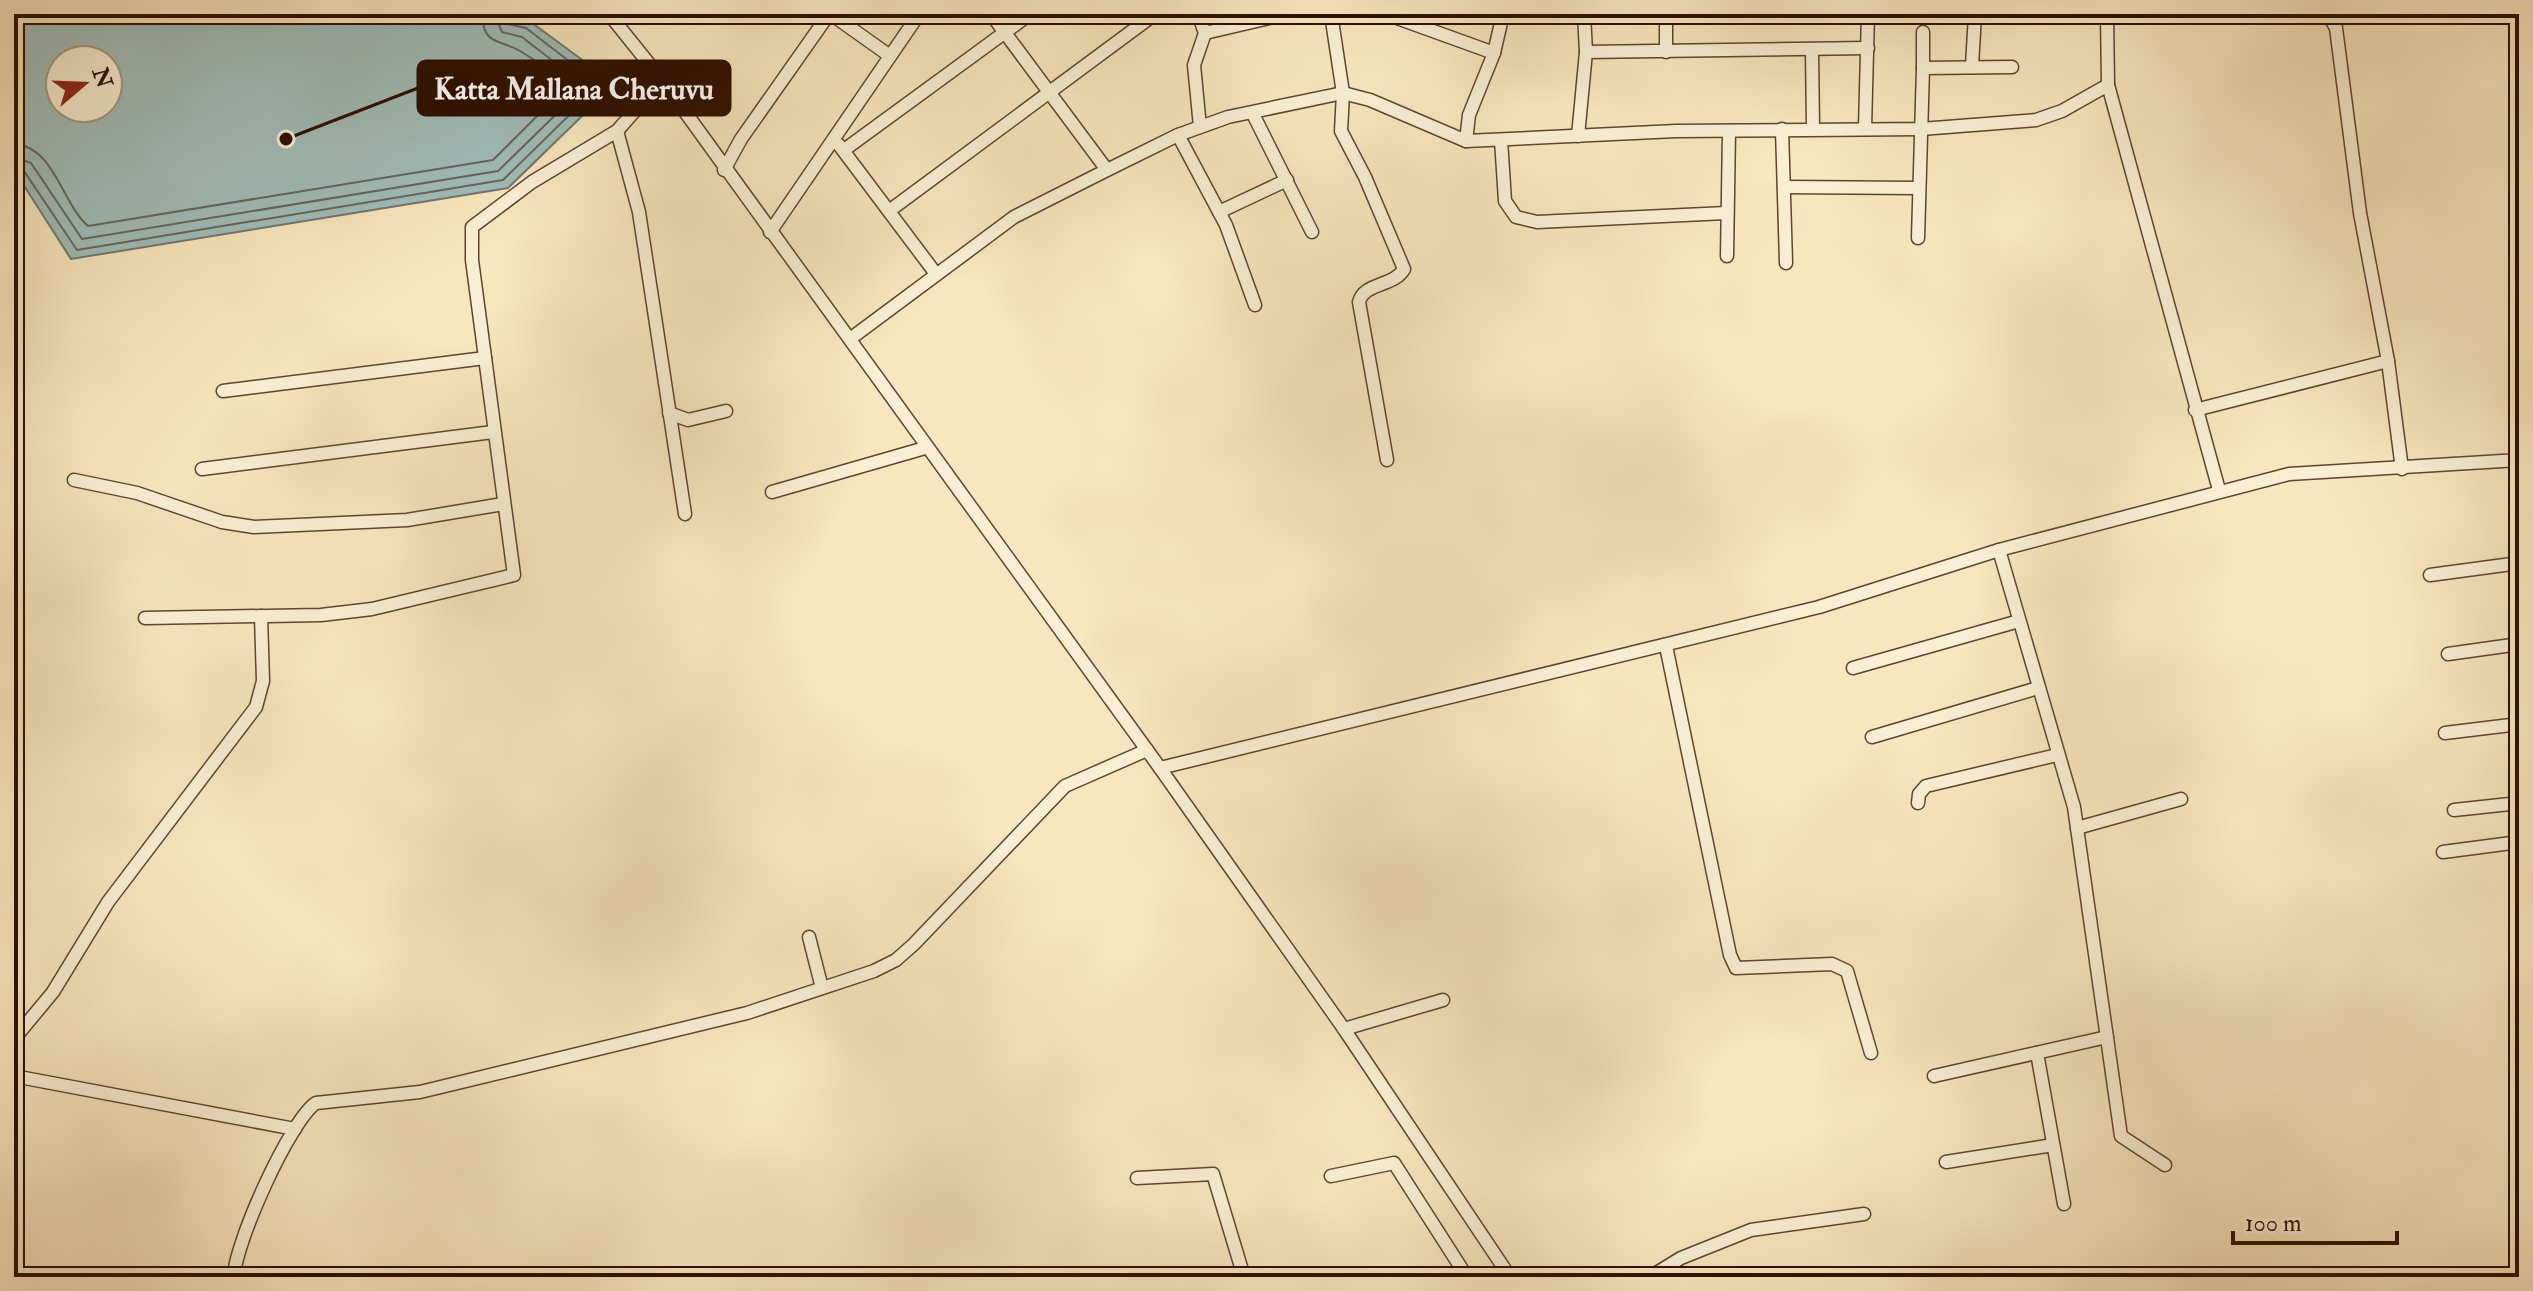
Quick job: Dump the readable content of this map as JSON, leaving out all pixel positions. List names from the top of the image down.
{
  "places": ["Katta Mallana Cheruvu"],
  "scale_bar": "100 m",
  "north": "right"
}
